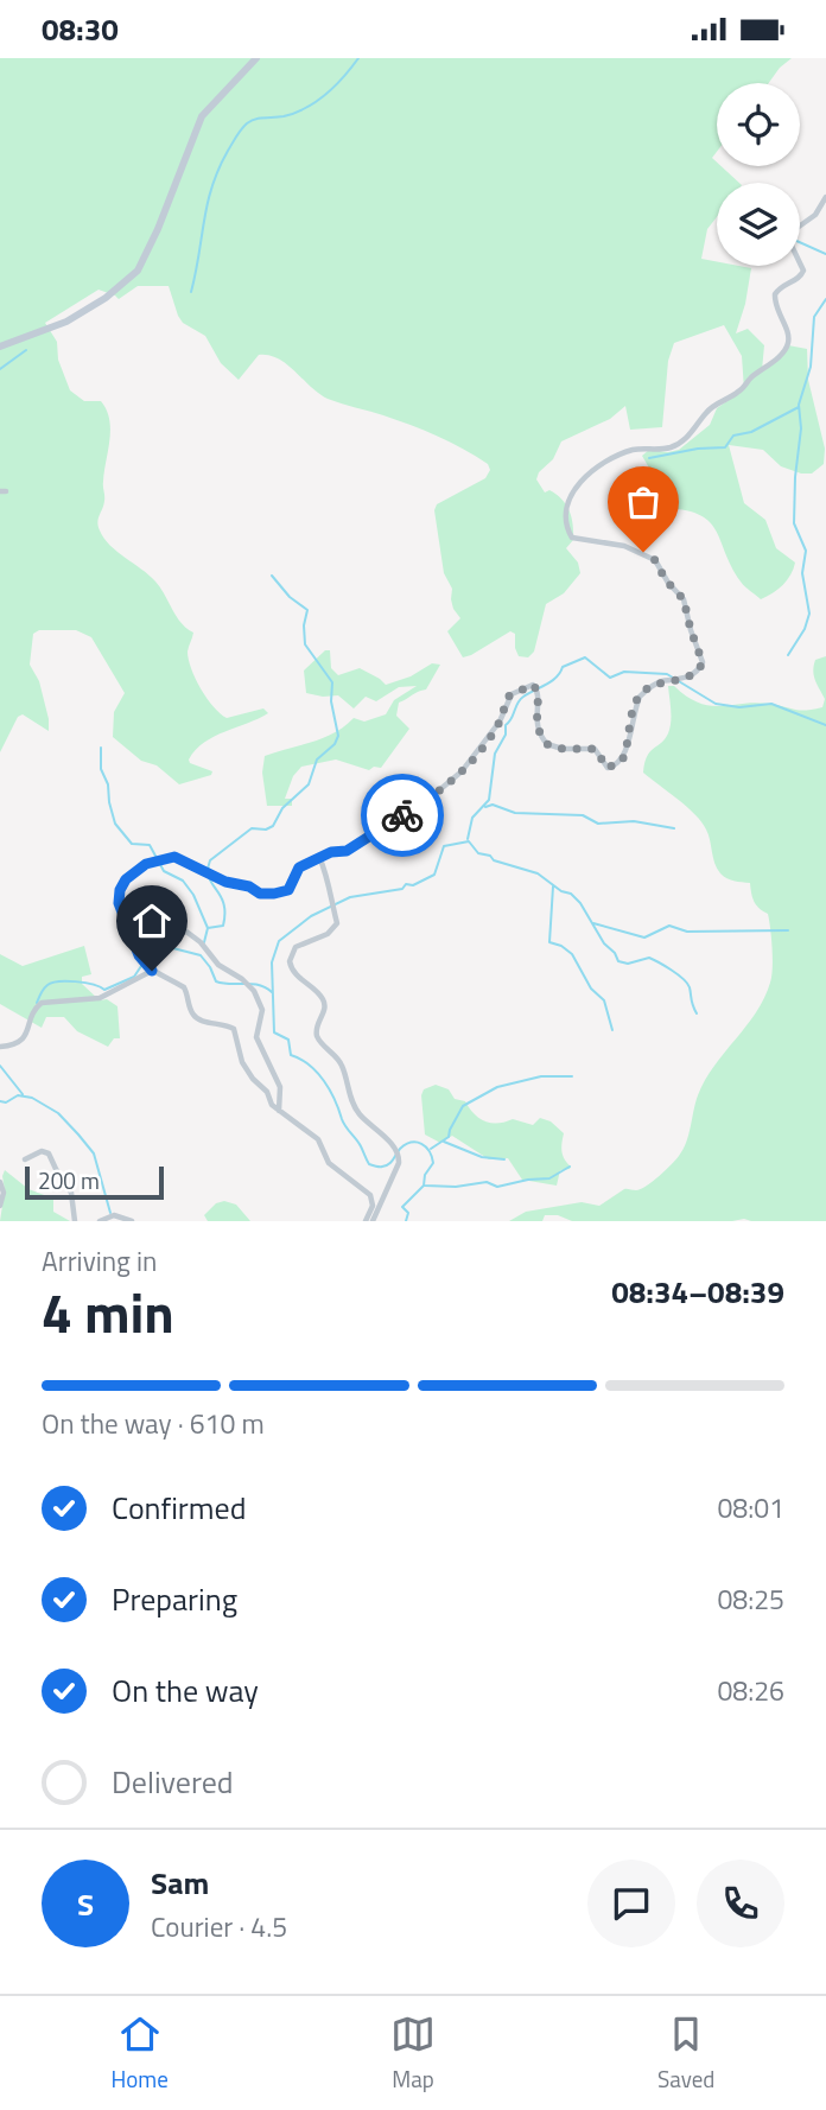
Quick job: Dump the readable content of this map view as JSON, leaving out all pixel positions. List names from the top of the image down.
{
  "scale_bar": "200 m",
  "page": {
    "status": "08:30",
    "scale": "200 m",
    "heading": ["4 min", "Arriving in", "08:34–08:39"],
    "panel": ["Sam", "Courier · 4.5"],
    "bar": "On the way · 610 m",
    "list": [
      ["Confirmed", "08:01"],
      ["Preparing", "08:25"],
      ["On the way", "08:26"],
      "Delivered"
    ],
    "round": "S",
    "tabs": ["Home", "Map", "Saved"]
  }
}
